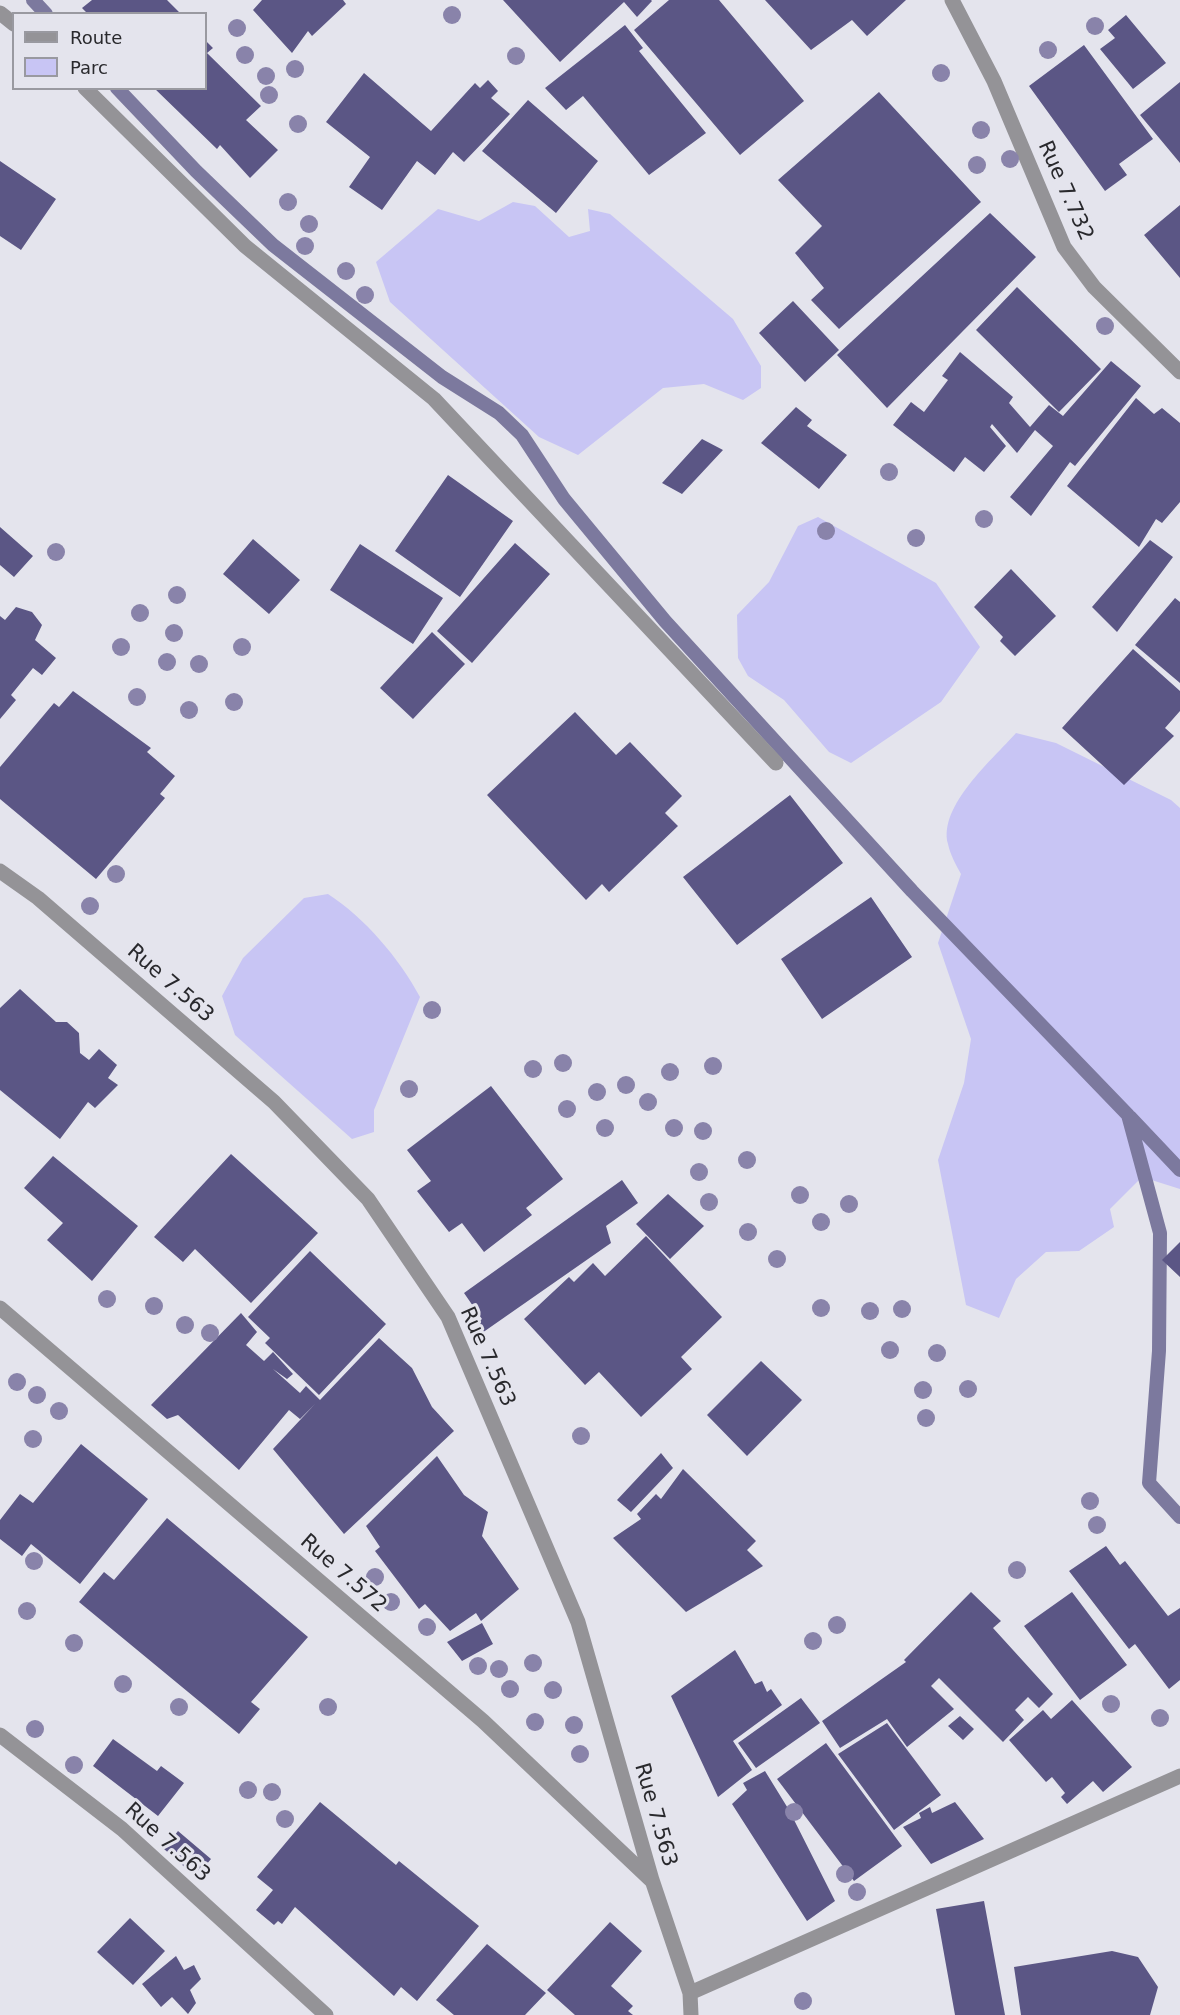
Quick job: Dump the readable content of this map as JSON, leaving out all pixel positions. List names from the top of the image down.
{
  "streets": {
    "street": ["Rue 7.732", "Rue 7.563", "Rue 7.572"]
  },
  "crossings": [
    ["Rue 7.563", "Rue 7.572"]
  ],
  "legend": ["Route", "Parc"]
}
